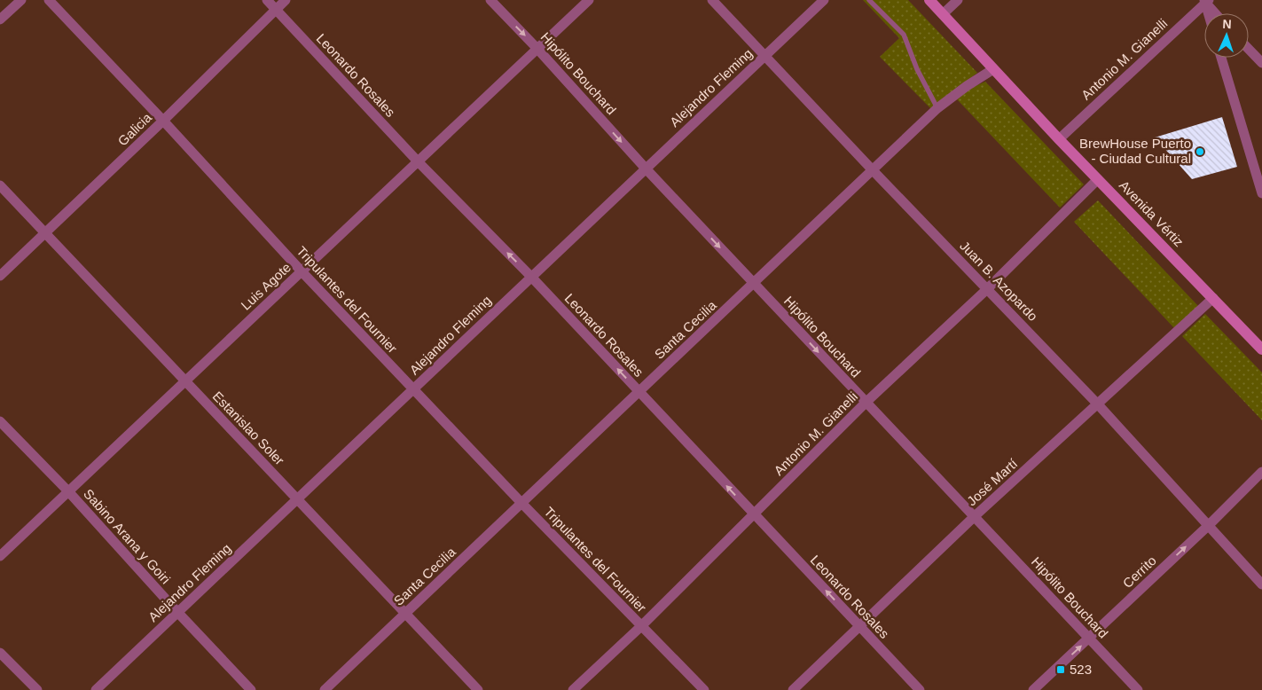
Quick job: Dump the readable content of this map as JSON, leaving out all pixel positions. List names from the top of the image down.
{
  "streets": {
    "street": [
      "Antonio M. Gianelli",
      "Hipólito Bouchard",
      "Leonardo Rosales",
      "Alejandro Fleming",
      "Galicia",
      "Avenida Vértiz",
      "Juan B. Azopardo",
      "Luis Agote",
      "Tripulantes del Fournier",
      "Santa Cecilia",
      "Estanislao Soler",
      "José Martí",
      "Sabino Arana y Goiri",
      "Cerrito"
    ]
  },
  "crossings": [
    ["Antonio M. Gianelli", "Hipólito Bouchard"],
    ["Antonio M. Gianelli", "Leonardo Rosales"],
    ["Antonio M. Gianelli", "Avenida Vértiz"],
    ["Antonio M. Gianelli", "Juan B. Azopardo"],
    ["Antonio M. Gianelli", "Tripulantes del Fournier"],
    ["Hipólito Bouchard", "Alejandro Fleming"],
    ["Hipólito Bouchard", "Luis Agote"],
    ["Hipólito Bouchard", "Santa Cecilia"],
    ["Hipólito Bouchard", "José Martí"],
    ["Hipólito Bouchard", "Cerrito"],
    ["Leonardo Rosales", "Alejandro Fleming"],
    ["Leonardo Rosales", "Galicia"],
    ["Leonardo Rosales", "Luis Agote"],
    ["Leonardo Rosales", "Santa Cecilia"],
    ["Leonardo Rosales", "José Martí"],
    ["Alejandro Fleming", "Juan B. Azopardo"],
    ["Alejandro Fleming", "Tripulantes del Fournier"],
    ["Alejandro Fleming", "Estanislao Soler"],
    ["Alejandro Fleming", "Sabino Arana y Goiri"],
    ["Galicia", "Tripulantes del Fournier"],
    ["Galicia", "Estanislao Soler"],
    ["Avenida Vértiz", "Santa Cecilia"],
    ["Avenida Vértiz", "José Martí"],
    ["Juan B. Azopardo", "Santa Cecilia"],
    ["Juan B. Azopardo", "José Martí"],
    ["Juan B. Azopardo", "Cerrito"],
    ["Luis Agote", "Tripulantes del Fournier"],
    ["Luis Agote", "Estanislao Soler"],
    ["Luis Agote", "Sabino Arana y Goiri"],
    ["Tripulantes del Fournier", "Santa Cecilia"],
    ["Santa Cecilia", "Estanislao Soler"]
  ],
  "one_way": ["Hipólito Bouchard", "Leonardo Rosales", "Cerrito"],
  "places": {
    "other": ["BrewHouse Puerto - Ciudad Cultural"],
    "transit": ["523"]
  },
  "north": "top"
}
